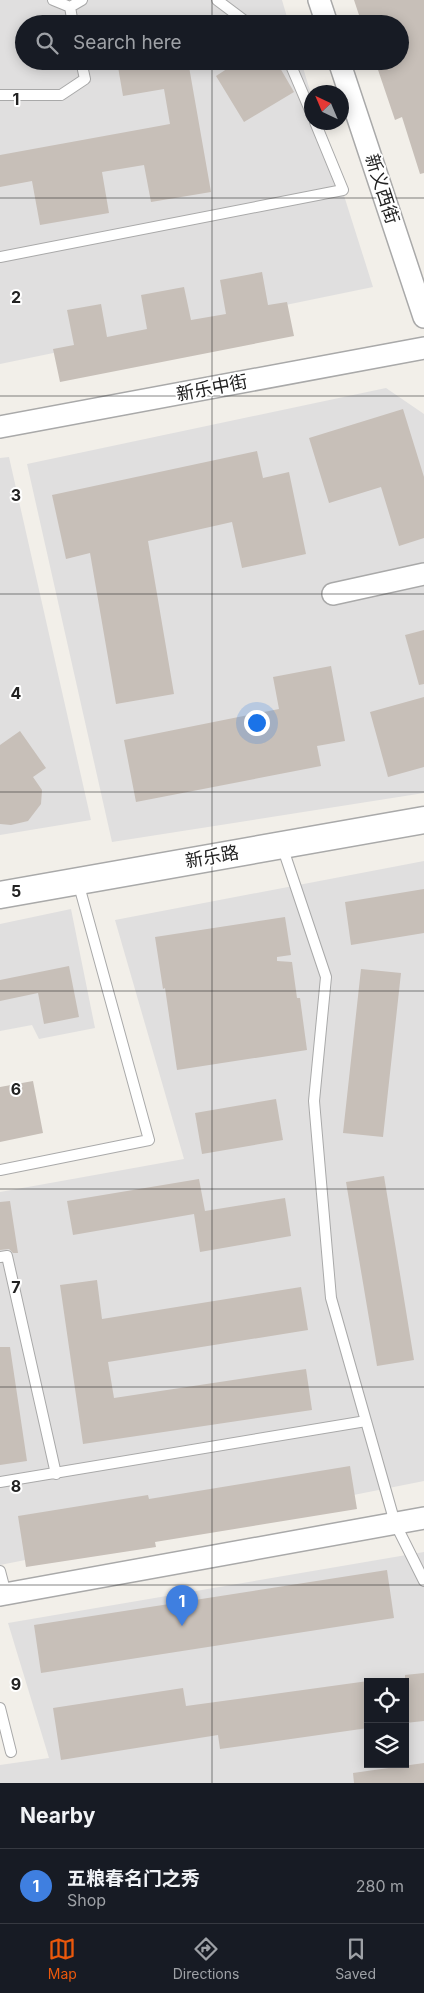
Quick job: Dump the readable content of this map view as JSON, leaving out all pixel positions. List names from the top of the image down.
{
  "streets": {
    "street": ["新义西街", "新乐中街", "新乐路"]
  },
  "north": "top left",
  "page": {
    "search": "Search here",
    "pins": "1",
    "heading": "Nearby",
    "list": [
      {
        "mark": "1",
        "name": "五粮春名门之秀",
        "note": "Shop",
        "value": "280 m"
      }
    ],
    "nav": ["Map", "Directions", "Saved"]
  },
  "grid": {
    "rows": [
      "1",
      "2",
      "3",
      "4",
      "5",
      "6",
      "7",
      "8",
      "9"
    ]
  }
}
